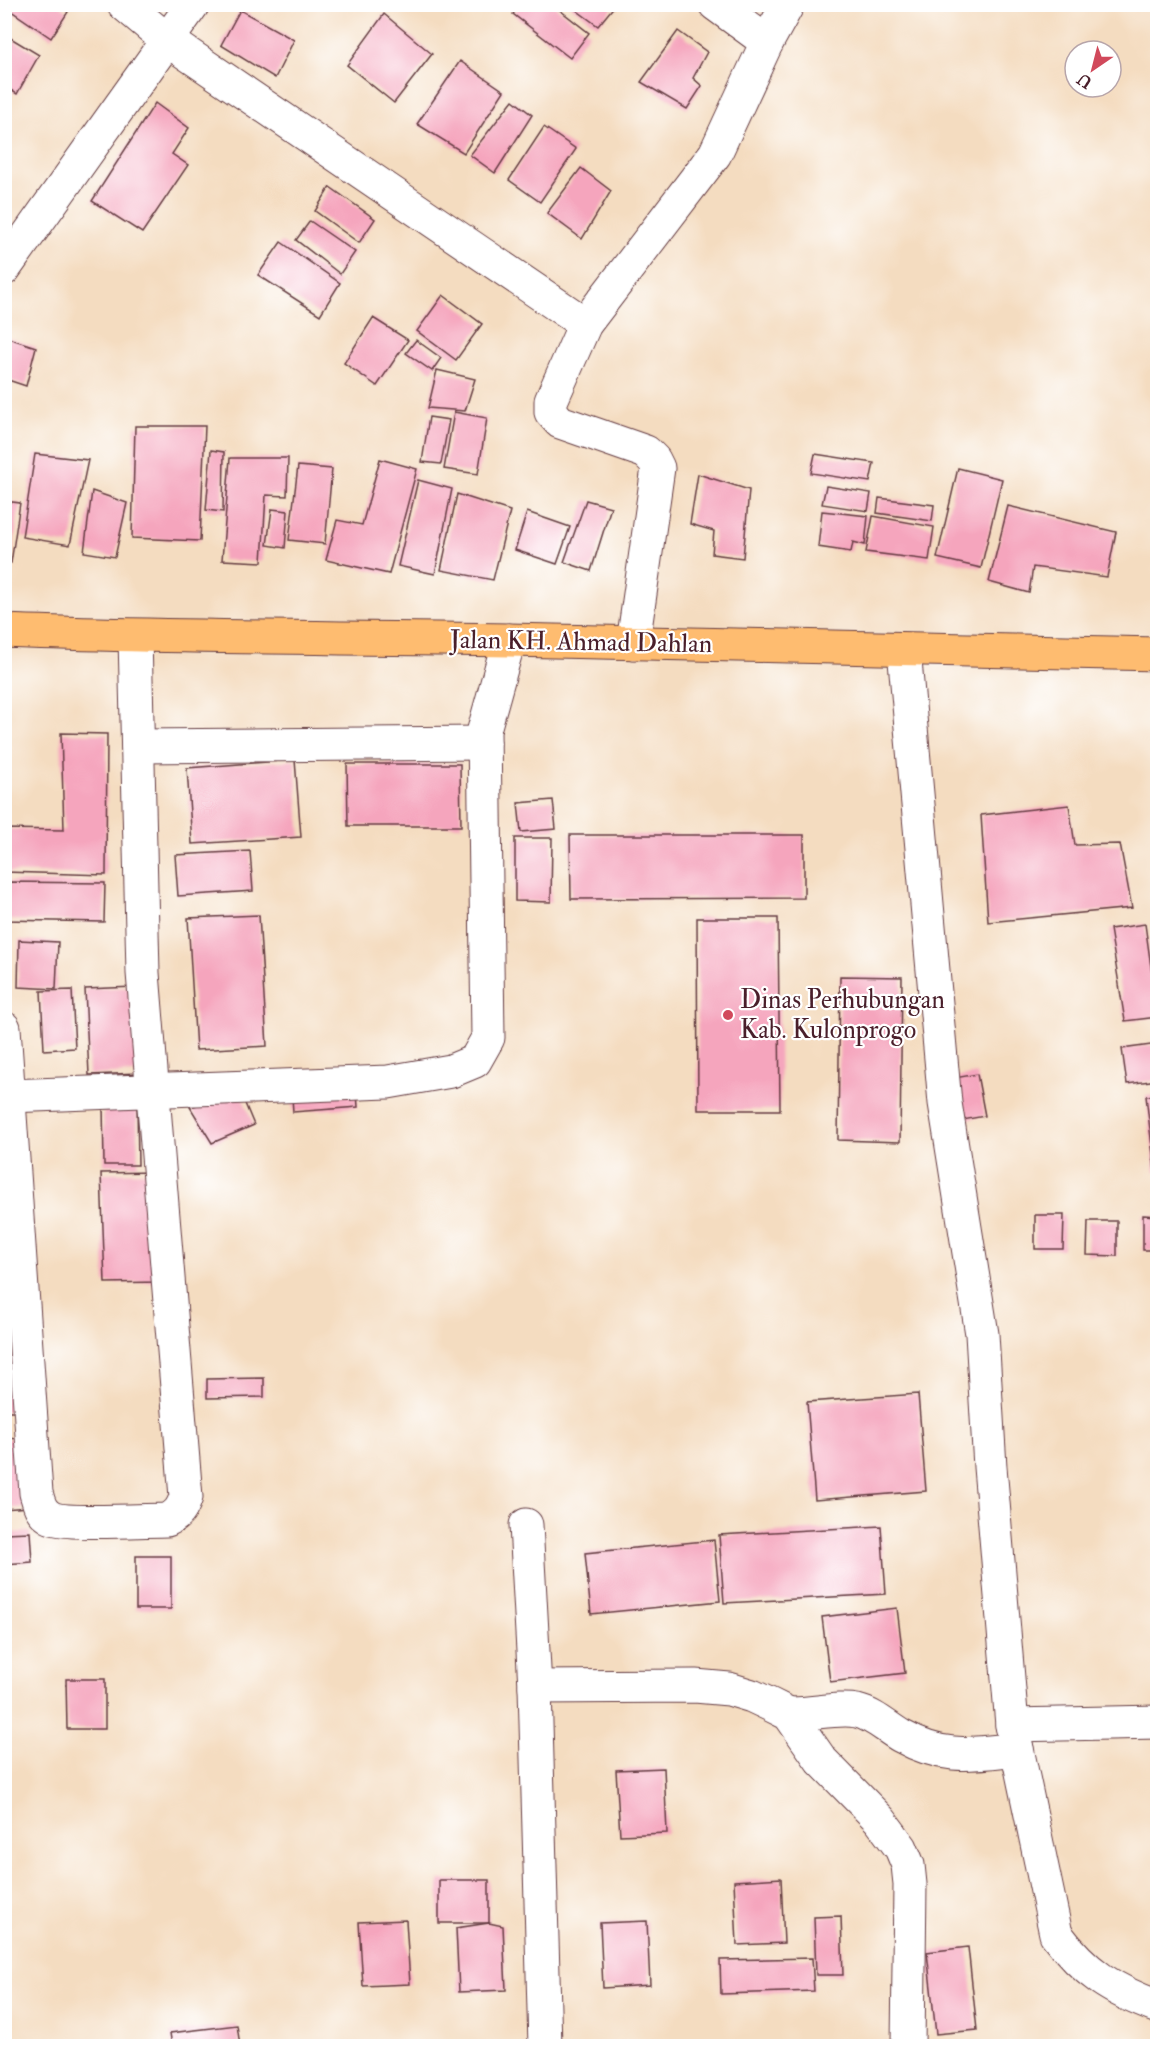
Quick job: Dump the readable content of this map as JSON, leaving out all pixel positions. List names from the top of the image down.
{
  "streets": {
    "highway": ["Jalan KH. Ahmad Dahlan"]
  },
  "places": ["Dinas Perhubungan Kab. Kulonprogo"],
  "north": "bottom left"
}
